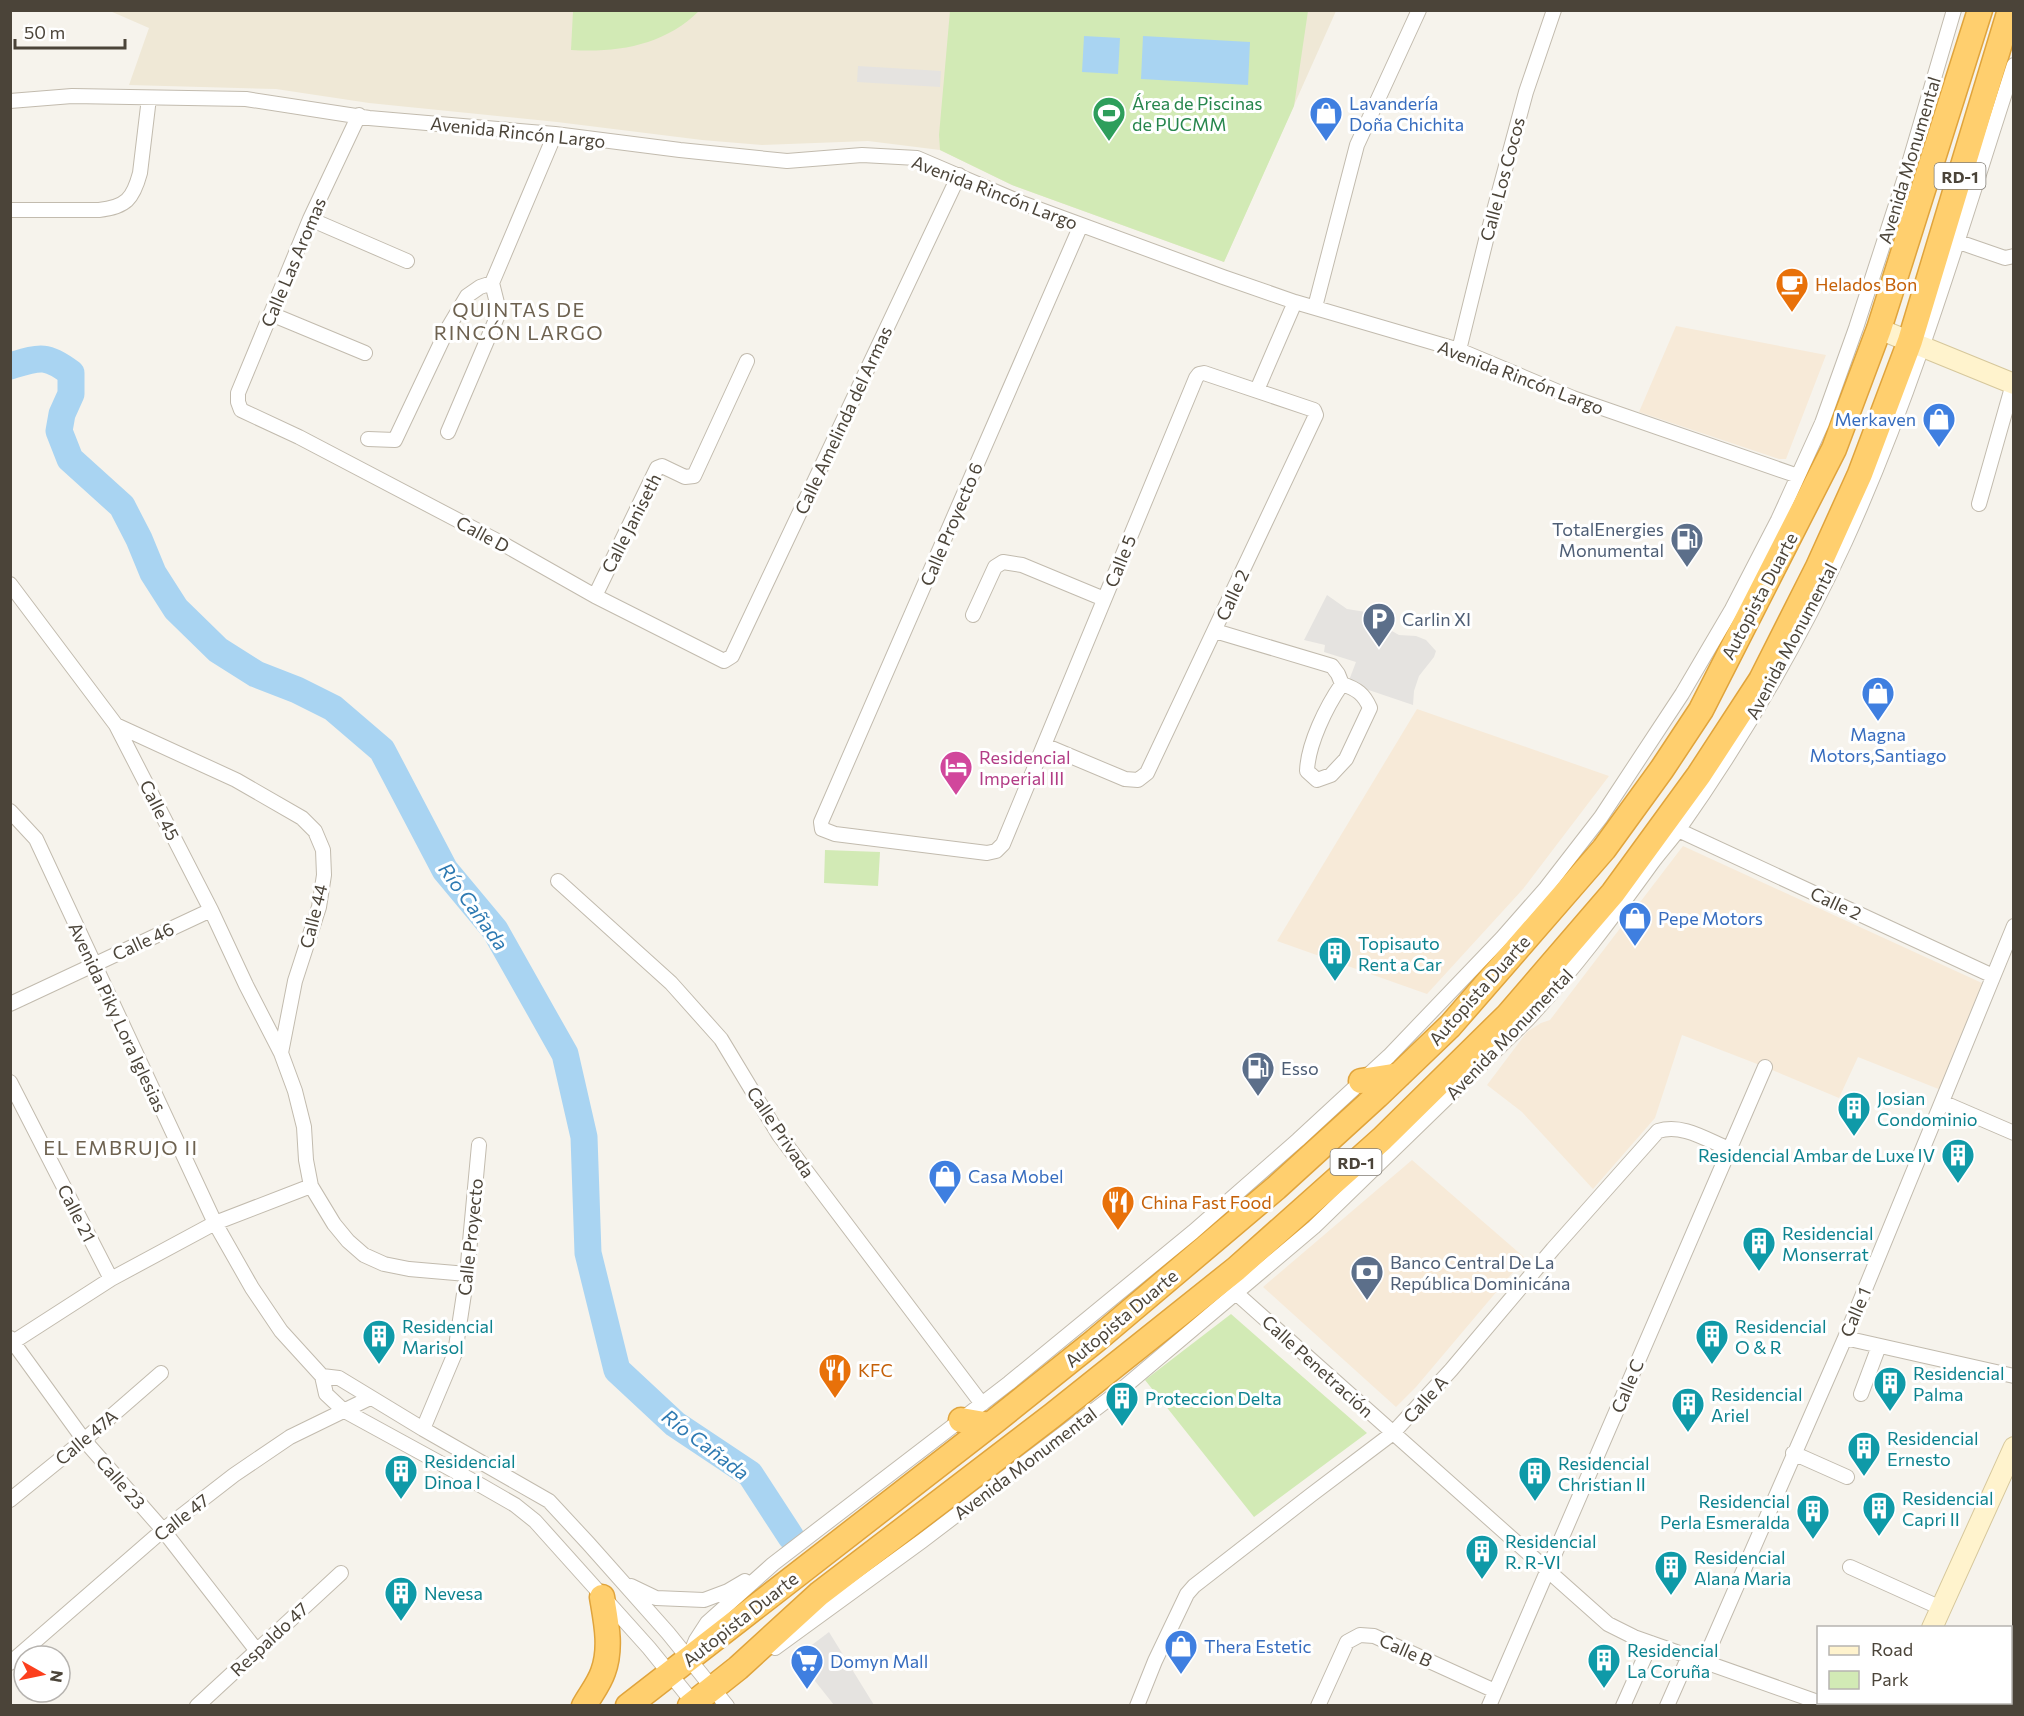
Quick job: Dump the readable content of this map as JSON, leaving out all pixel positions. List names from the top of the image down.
{
  "streets": {
    "highway": ["RD-1", "Autopista Duarte"],
    "street": [
      "Avenida Rincón Largo",
      "Avenida Monumental",
      "Calle Los Cocos",
      "Calle Las Aromas",
      "Calle Amelinda del Armas",
      "Calle Janiseth",
      "Calle Proyecto 6",
      "Calle D",
      "Calle 5",
      "Calle 2",
      "Calle 45",
      "Calle 44",
      "Calle 46",
      "Avenida Piky Lora Iglesias",
      "Calle Privada",
      "Calle 21",
      "Calle Proyecto",
      "Calle 1",
      "Calle Penetración",
      "Calle C",
      "Calle A",
      "Calle 47A",
      "Calle 23",
      "Calle 47",
      "Respaldo 47",
      "Calle B"
    ]
  },
  "crossings": [
    ["Avenida Rincón Largo", "Avenida Monumental"],
    ["Avenida Rincón Largo", "Calle Los Cocos"],
    ["Avenida Rincón Largo", "Calle Las Aromas"],
    ["Avenida Rincón Largo", "Calle Amelinda del Armas"],
    ["Avenida Rincón Largo", "Calle Proyecto 6"],
    ["Avenida Monumental", "Calle 2"],
    ["Avenida Monumental", "Autopista Duarte"],
    ["Avenida Monumental", "Avenida Piky Lora Iglesias"],
    ["Avenida Monumental", "Calle Privada"],
    ["Avenida Monumental", "Calle Penetración"],
    ["Calle Las Aromas", "Calle D"],
    ["Calle Amelinda del Armas", "Calle D"],
    ["Calle Janiseth", "Calle D"],
    ["Calle Proyecto 6", "Calle 5"],
    ["Calle 5", "Calle 2"],
    ["Calle 2", "Calle 1"],
    ["Autopista Duarte", "Avenida Piky Lora Iglesias"],
    ["Autopista Duarte", "Calle Privada"],
    ["Calle 45", "Calle 44"],
    ["Calle 45", "Calle 46"],
    ["Calle 46", "Avenida Piky Lora Iglesias"],
    ["Avenida Piky Lora Iglesias", "Calle Proyecto"],
    ["Avenida Piky Lora Iglesias", "Calle 47"],
    ["Calle 1", "Calle Penetración"],
    ["Calle Penetración", "Calle C"],
    ["Calle Penetración", "Calle A"],
    ["Calle C", "Calle A"],
    ["Calle C", "Calle B"],
    ["Calle 47A", "Calle 23"],
    ["Calle 23", "Calle 47"],
    ["Calle 23", "Respaldo 47"]
  ],
  "districts": ["QUINTAS DE RINCÓN LARGO", "EL EMBRUJO II"],
  "water": ["Río Cañada"],
  "places": {
    "sports": ["Área de Piscinas de PUCMM"],
    "shop": [
      "Lavandería Doña Chichita",
      "Merkaven",
      "Magna Motors,Santiago",
      "Pepe Motors",
      "Casa Mobel",
      "Thera Estetic"
    ],
    "cafe": ["Helados Bon"],
    "fuel station": ["TotalEnergies Monumental", "Esso"],
    "parking": ["Carlin XI"],
    "hotel": ["Residencial Imperial III"],
    "building": [
      "Topisauto Rent a Car",
      "Josian Condominio",
      "Residencial Ambar de Luxe IV",
      "Residencial Monserrat",
      "Residencial Marisol",
      "Residencial O & R",
      "Residencial Palma",
      "Proteccion Delta",
      "Residencial Ariel",
      "Residencial Ernesto",
      "Residencial Dinoa I",
      "Residencial Christian II",
      "Residencial Capri II",
      "Residencial Perla Esmeralda",
      "Residencial R. R-VI",
      "Residencial Alana Maria",
      "Nevesa",
      "Residencial La Coruña"
    ],
    "restaurant": ["China Fast Food", "KFC"],
    "bank": ["Banco Central De La República Dominicána"],
    "supermarket": ["Domyn Mall"]
  },
  "legend": ["Road", "Park"],
  "scale_bar": "50 m",
  "north": "right"
}
